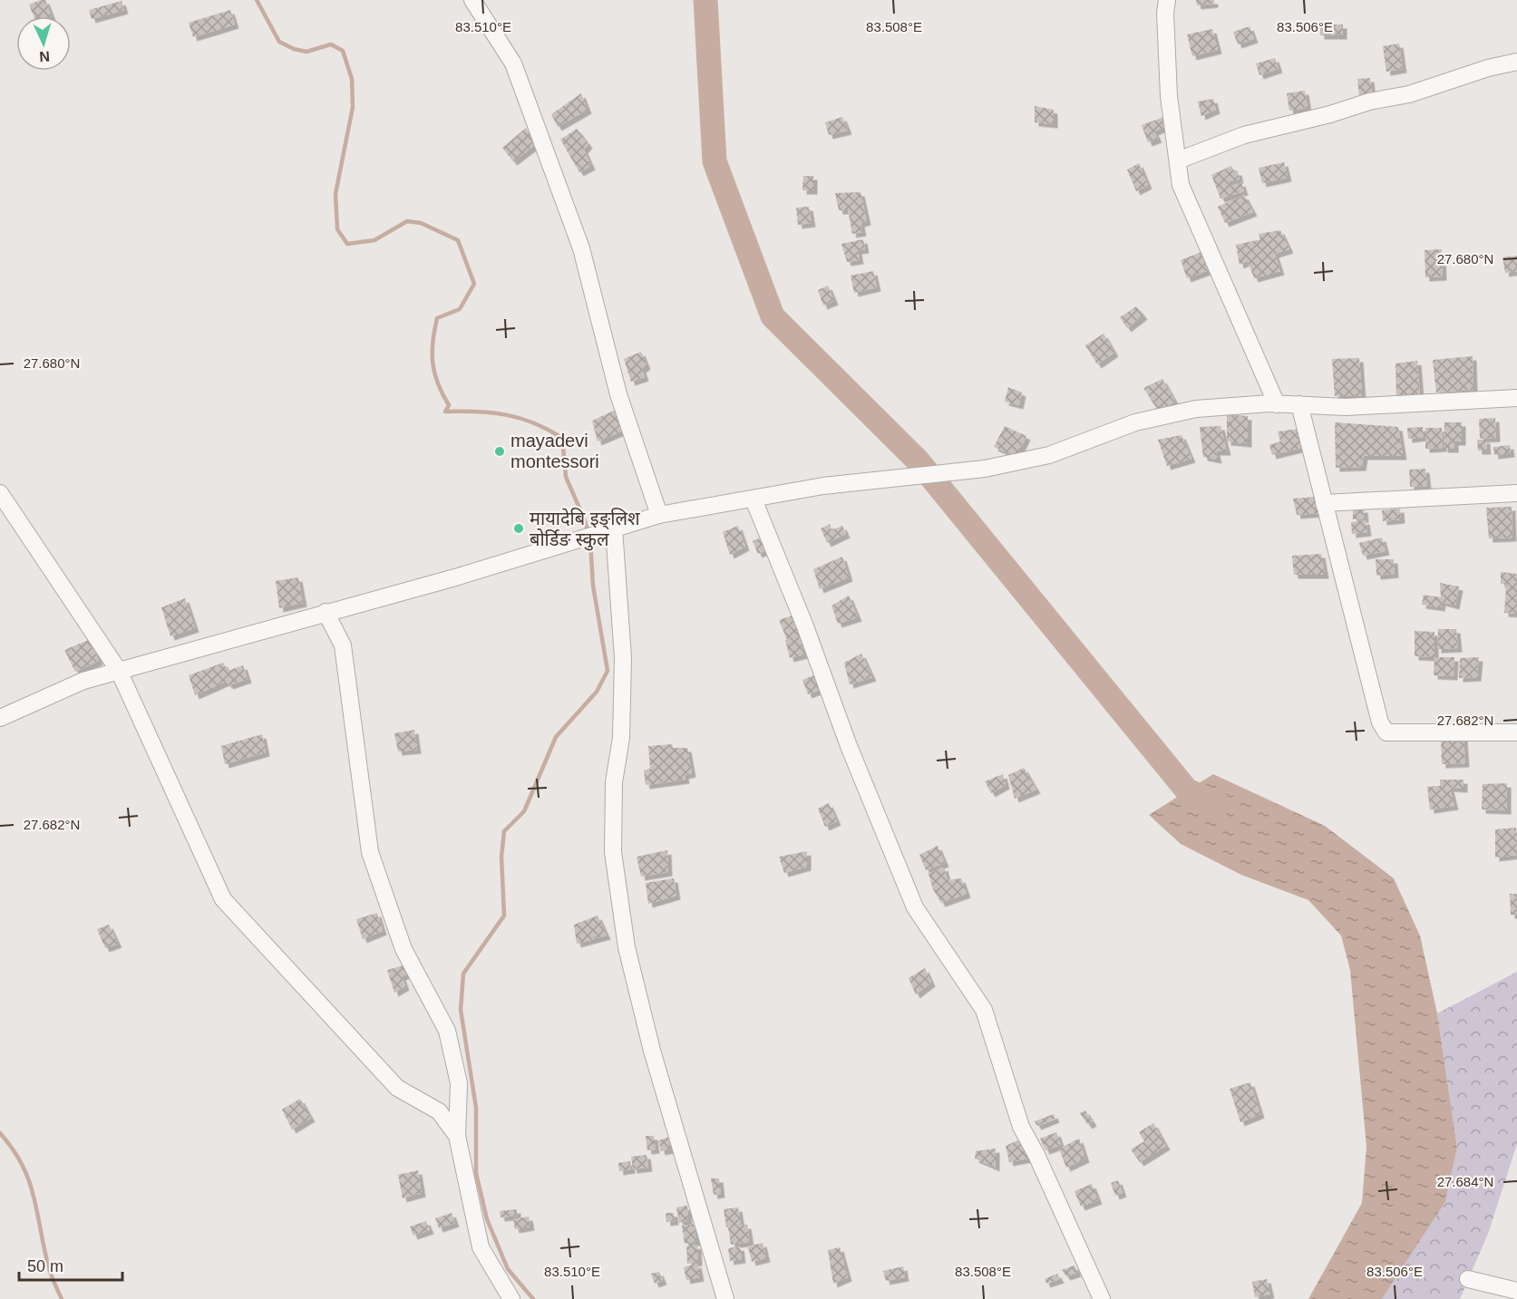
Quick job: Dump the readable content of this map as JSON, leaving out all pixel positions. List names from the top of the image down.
{
  "places": ["mayadevi montessori", "मायादेबि इङ्लिश बोर्डिङ स्कुल"],
  "scale_bar": "50 m",
  "north": "bottom",
  "coordinates": [
    "83.510°E",
    "83.508°E",
    "83.506°E",
    "27.680°N",
    "27.682°N",
    "27.684°N"
  ]
}
